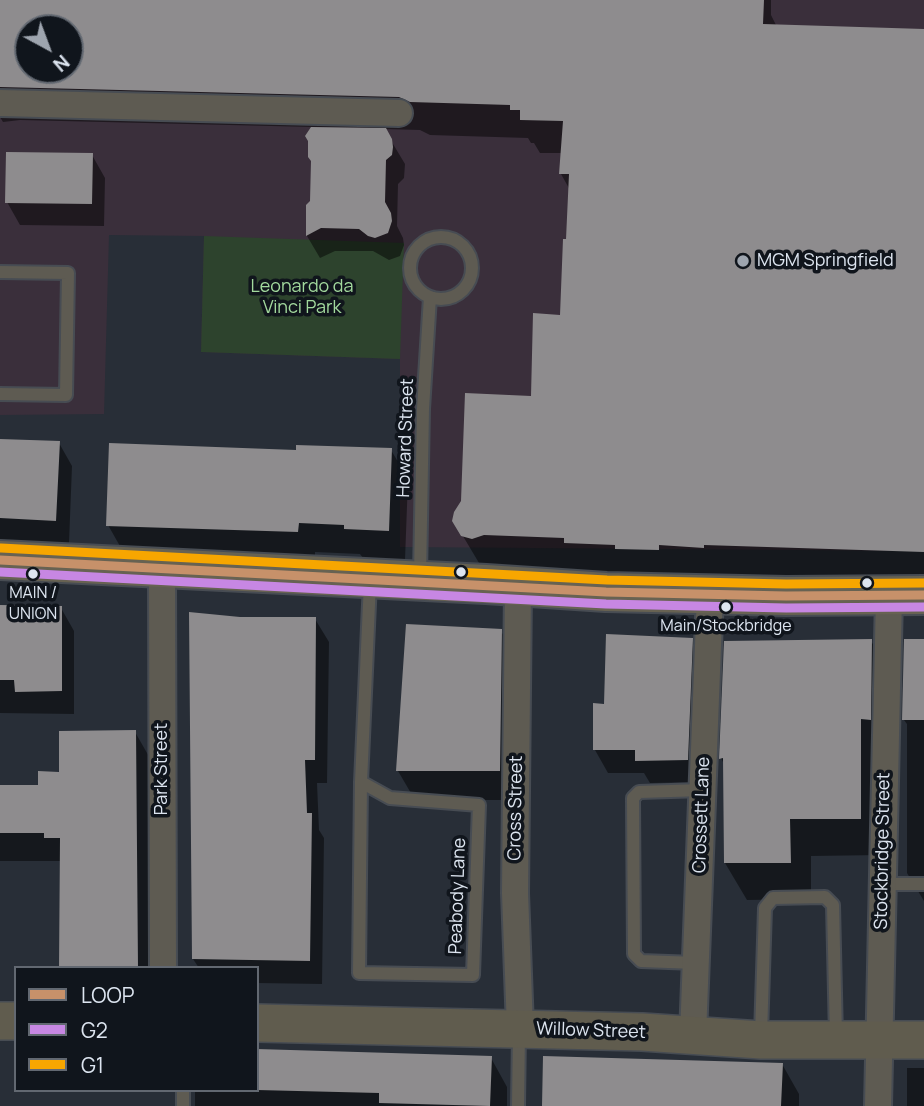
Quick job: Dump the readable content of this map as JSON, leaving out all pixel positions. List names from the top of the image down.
{
  "streets": {
    "street": [
      "Park Street",
      "Cross Street",
      "Crossett Lane",
      "Stockbridge Street",
      "Willow Street"
    ],
    "lane": ["Howard Street", "Peabody Lane"]
  },
  "crossings": [
    ["Cross Street", "Willow Street"],
    ["Crossett Lane", "Willow Street"],
    ["Stockbridge Street", "Willow Street"]
  ],
  "parks": ["Leonardo da Vinci Park"],
  "places": ["MGM Springfield", "MAIN / UNION", "Main/Stockbridge"],
  "lines": ["transit line G1", "transit line LOOP", "transit line G2"],
  "legend": ["LOOP", "G2", "G1"],
  "north": "bottom right"
}
